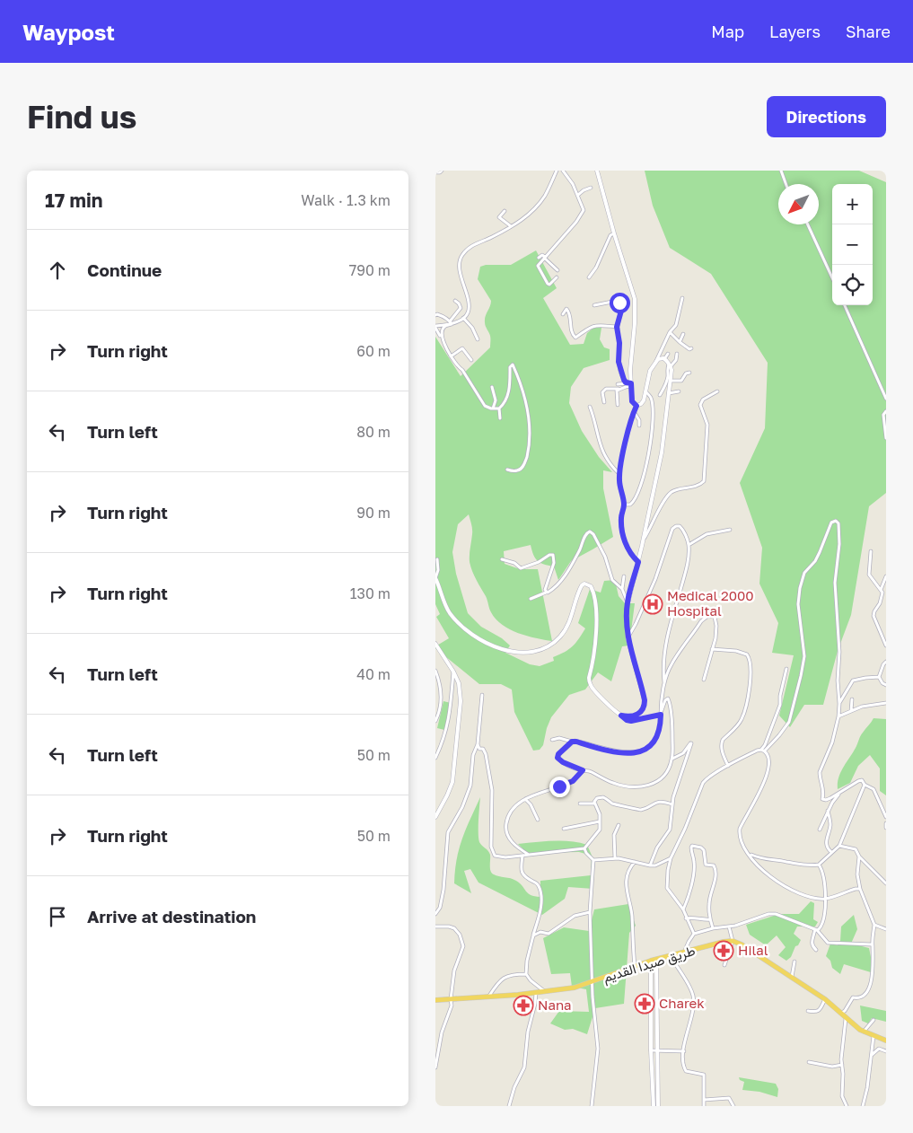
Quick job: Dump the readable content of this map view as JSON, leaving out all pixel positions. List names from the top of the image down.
{
  "streets": {
    "highway": ["طريق صيدا القديم"]
  },
  "places": {
    "hospital": ["Medical 2000 Hospital"],
    "pharmacy": ["Hilal", "Charek", "Nana"]
  },
  "north": "bottom left",
  "page": {
    "header": "Waypost",
    "nav": ["Map", "Layers", "Share"],
    "buttons": "Directions",
    "title": "Find us",
    "heading": ["17 min", "Walk · 1.3 km"],
    "map_buttons": ["+", "−"],
    "list": [
      ["Continue", "790 m"],
      ["Turn right", "60 m"],
      ["Turn left", "80 m"],
      ["Turn right", "90 m"],
      ["Turn right", "130 m"],
      ["Turn left", "40 m"],
      ["Turn left", "50 m"],
      ["Turn right", "50 m"],
      "Arrive at destination"
    ]
  }
}
